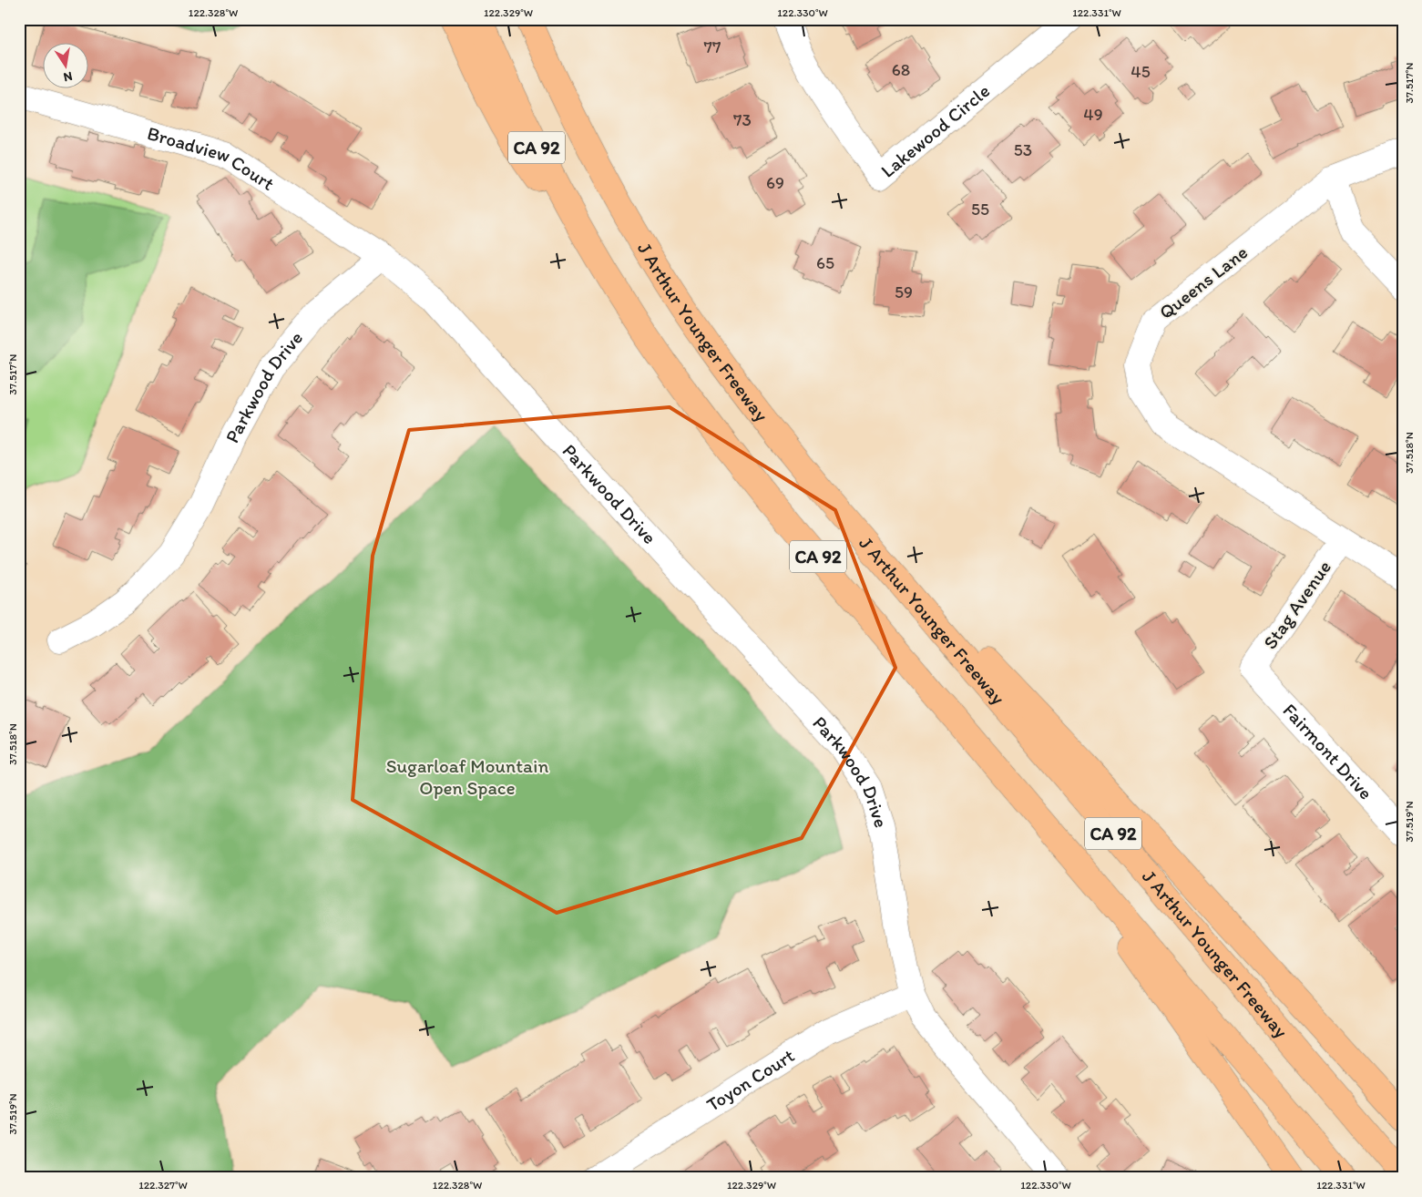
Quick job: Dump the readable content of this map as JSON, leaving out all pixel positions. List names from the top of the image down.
{
  "streets": {
    "highway": ["CA 92", "J Arthur Younger Freeway"],
    "street": [
      "Lakewood Circle",
      "Broadview Court",
      "Queens Lane",
      "Parkwood Drive",
      "Stag Avenue",
      "Fairmont Drive",
      "Toyon Court"
    ]
  },
  "crossings": [
    ["Broadview Court", "Parkwood Drive"],
    ["Queens Lane", "Stag Avenue"],
    ["Parkwood Drive", "Toyon Court"],
    ["Stag Avenue", "Fairmont Drive"]
  ],
  "parks": ["Sugarloaf Mountain Open Space"],
  "house_numbers": [
    "77",
    "68",
    "45",
    "49",
    "73",
    "53",
    "69",
    "55",
    "65",
    "59"
  ],
  "north": "bottom",
  "coordinates": [
    "122.328°W",
    "122.329°W",
    "122.330°W",
    "122.331°W",
    "37.517°N",
    "37.518°N",
    "37.519°N",
    "122.327°W"
  ]
}
